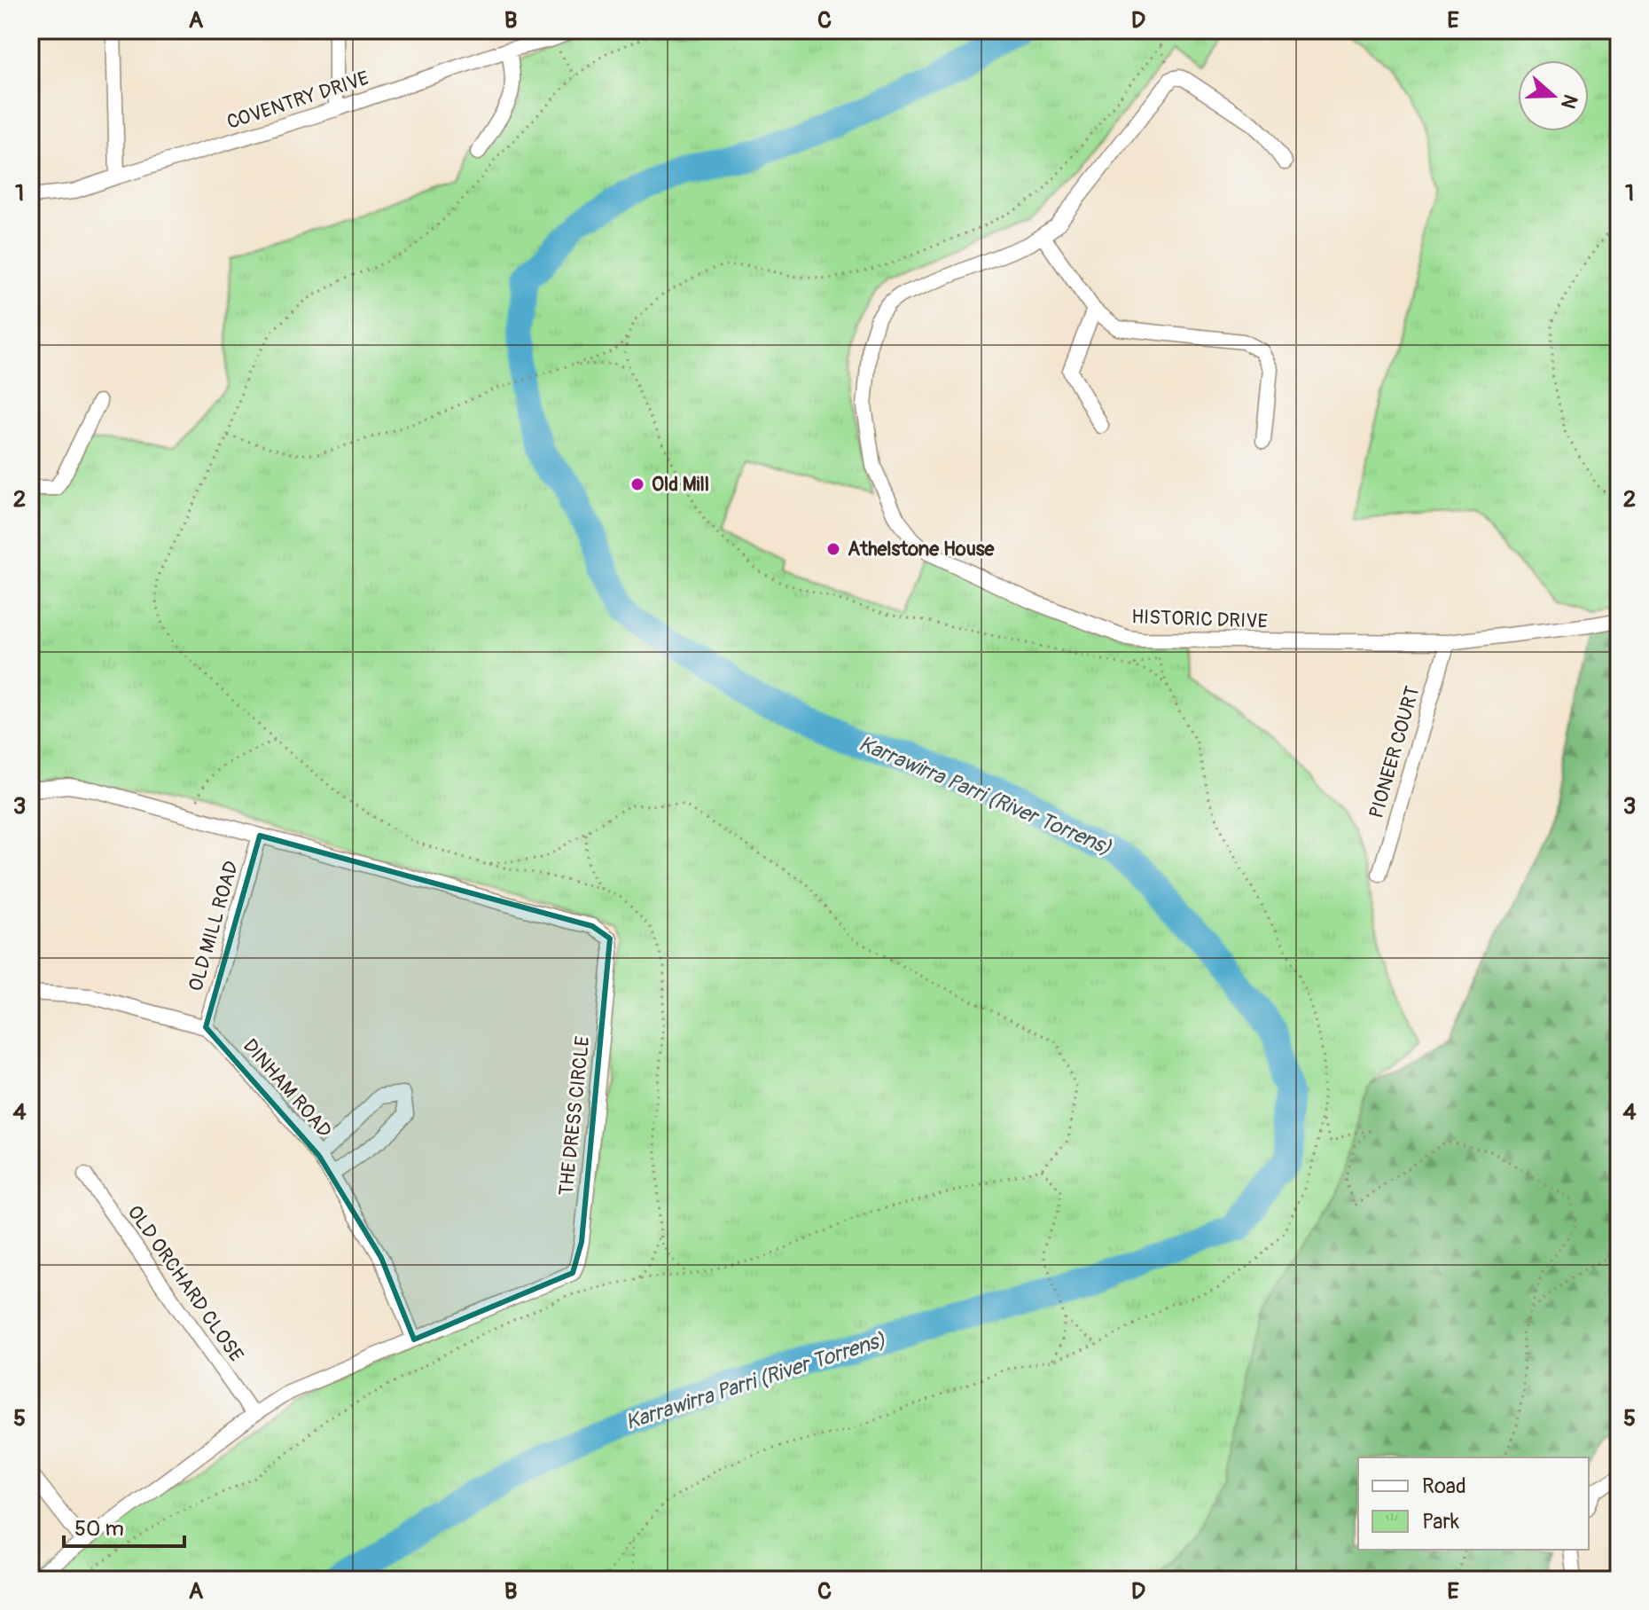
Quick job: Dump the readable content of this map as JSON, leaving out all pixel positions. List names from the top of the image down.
{
  "streets": {
    "street": [
      "COVENTRY DRIVE",
      "HISTORIC DRIVE",
      "PIONEER COURT",
      "OLD MILL ROAD",
      "DINHAM ROAD",
      "THE DRESS CIRCLE",
      "OLD ORCHARD CLOSE"
    ]
  },
  "crossings": [
    ["HISTORIC DRIVE", "PIONEER COURT"],
    ["OLD MILL ROAD", "DINHAM ROAD"],
    ["OLD MILL ROAD", "THE DRESS CIRCLE"],
    ["DINHAM ROAD", "THE DRESS CIRCLE"],
    ["THE DRESS CIRCLE", "OLD ORCHARD CLOSE"]
  ],
  "water": ["Karrawirra Parri (River Torrens)"],
  "places": ["Old Mill", "Athelstone House"],
  "legend": ["Road", "Park"],
  "scale_bar": "50 m",
  "north": "right",
  "grid": {
    "columns": [
      "A",
      "B",
      "C",
      "D",
      "E"
    ],
    "rows": [
      "1",
      "2",
      "3",
      "4",
      "5"
    ]
  }
}
